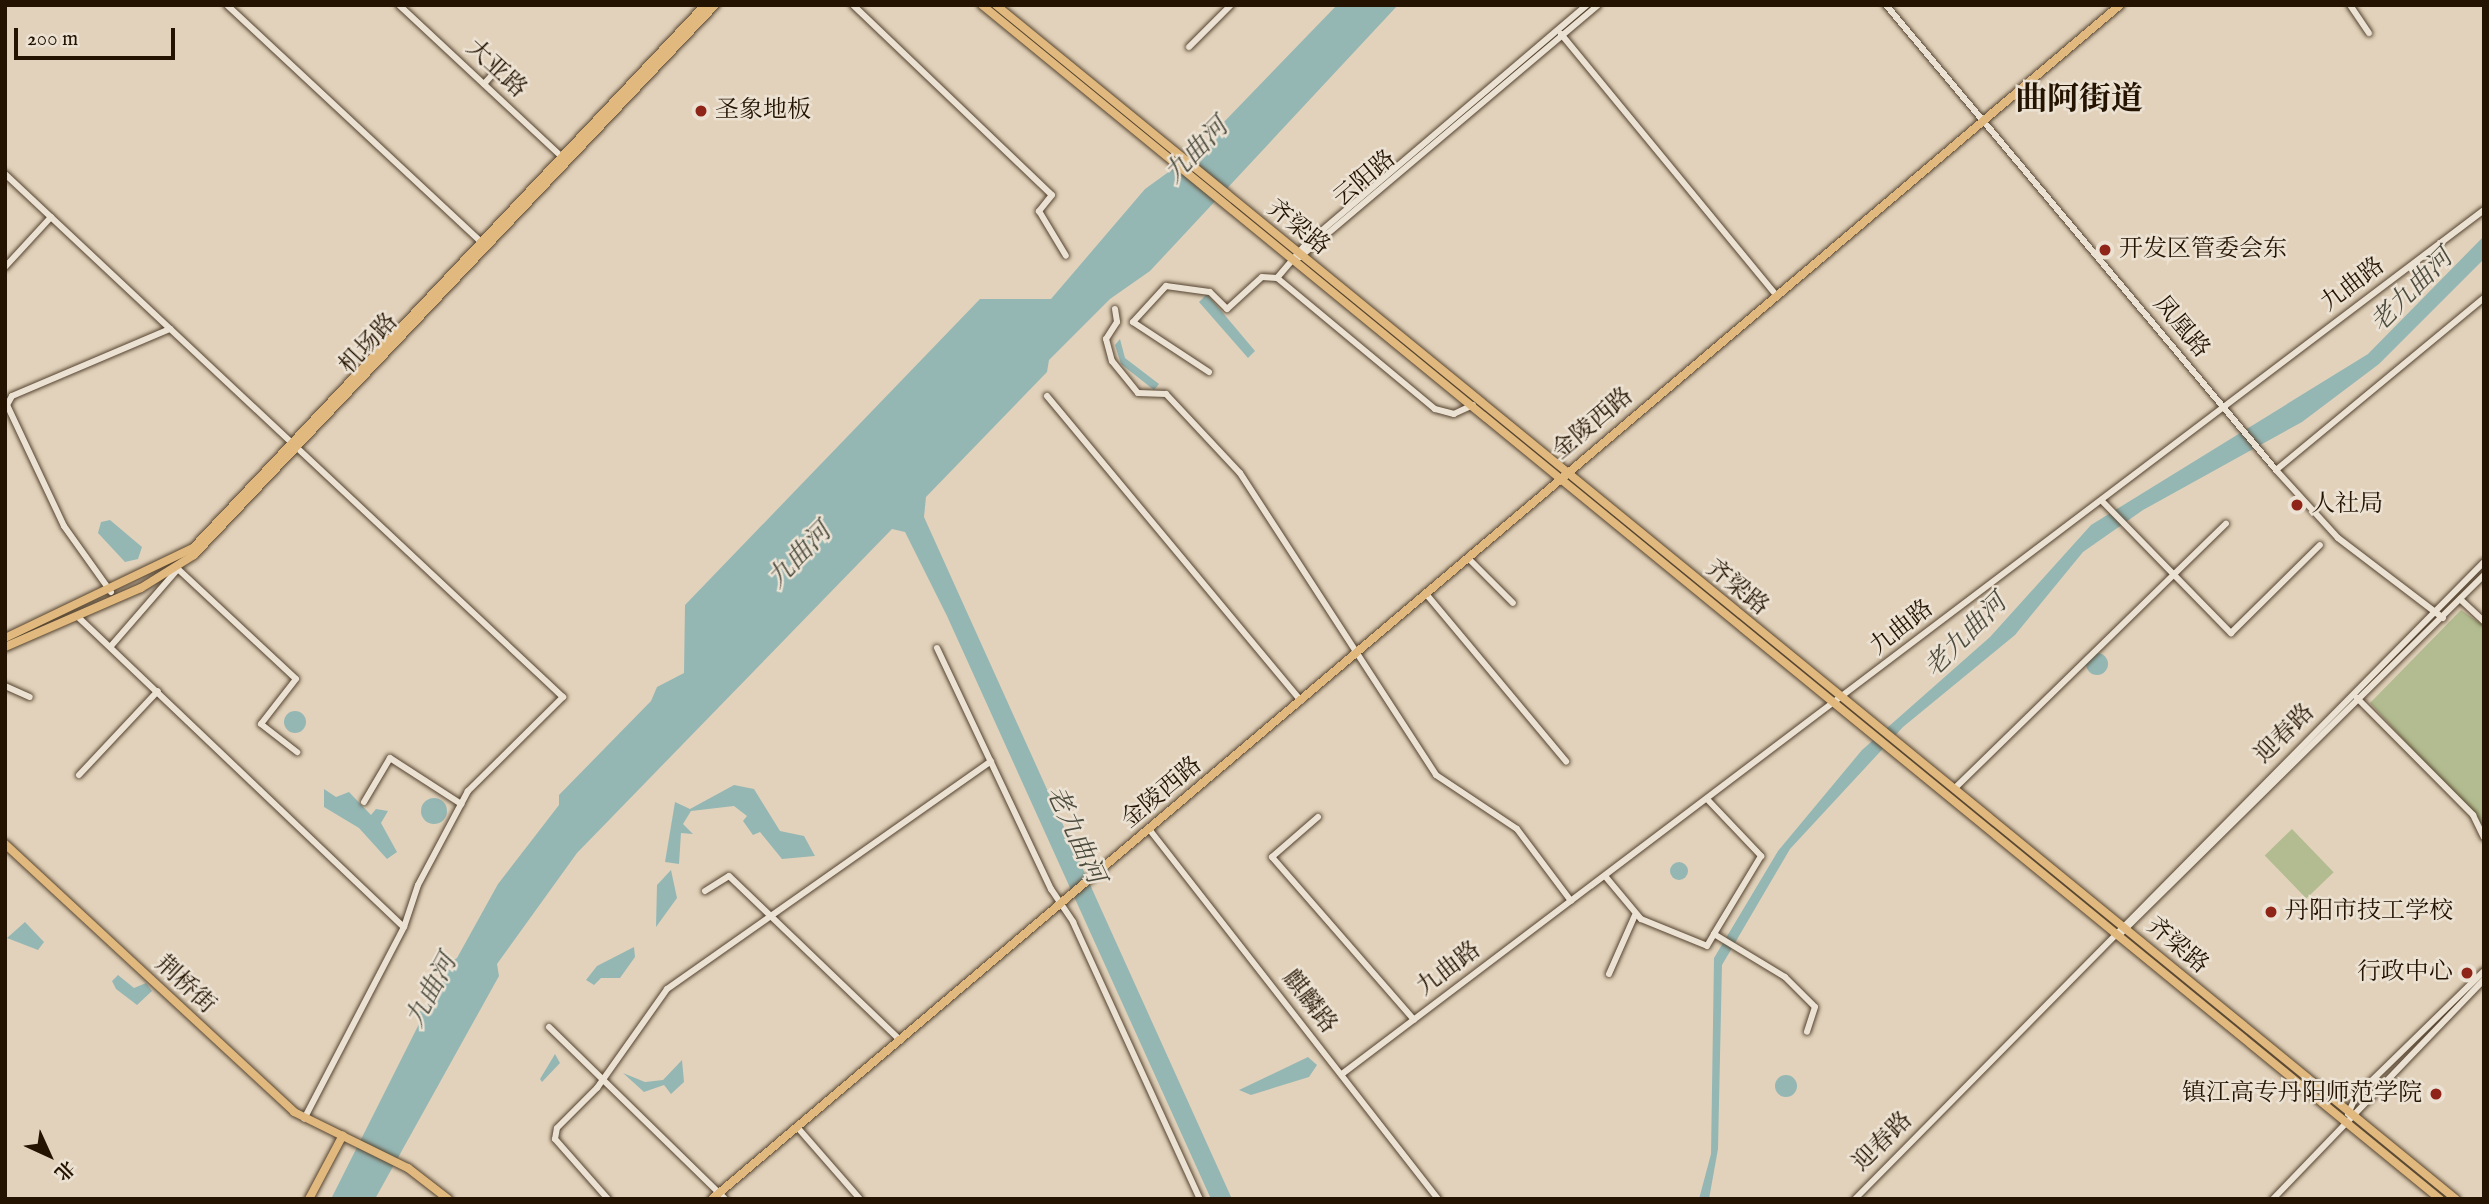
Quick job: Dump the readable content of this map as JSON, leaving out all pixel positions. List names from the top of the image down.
{
  "streets": {
    "main road": [
      "齐梁路",
      "机场路",
      "金陵西路",
      "荆桥街"
    ],
    "street": [
      "大亚路",
      "云阳路",
      "九曲路",
      "凤凰路",
      "迎春路",
      "麒麟路"
    ]
  },
  "crossings": [
    ["大亚路", "机场路"],
    ["云阳路", "齐梁路"],
    ["齐梁路", "九曲路"],
    ["齐梁路", "金陵西路"],
    ["齐梁路", "迎春路"],
    ["九曲路", "凤凰路"],
    ["九曲路", "麒麟路"],
    ["凤凰路", "金陵西路"],
    ["凤凰路", "迎春路"],
    ["金陵西路", "麒麟路"]
  ],
  "districts": ["曲阿街道"],
  "water": ["九曲河", "老九曲河"],
  "places": [
    "圣象地板",
    "开发区管委会东",
    "人社局",
    "丹阳市技工学校",
    "行政中心",
    "镇江高专丹阳师范学院"
  ],
  "scale_bar": "200 m",
  "north": "bottom right"
}
